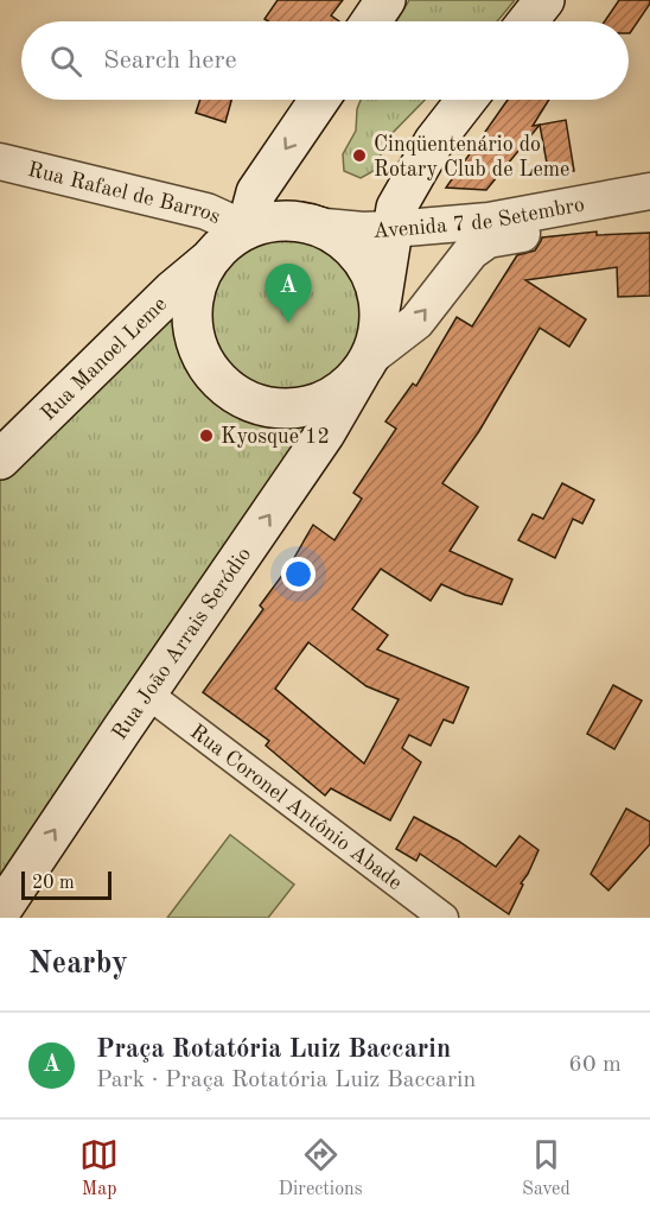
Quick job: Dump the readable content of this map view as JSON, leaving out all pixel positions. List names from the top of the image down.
{
  "streets": {
    "main road": ["Rua Manoel Leme", "Rua João Arrais Seródio"],
    "street": ["Rua Rafael de Barros", "Avenida 7 de Setembro", "Rua Coronel Antônio Abade"]
  },
  "crossings": [
    ["Rua Rafael de Barros", "Avenida 7 de Setembro"],
    ["Rua Rafael de Barros", "Rua Manoel Leme"],
    ["Rua Rafael de Barros", "Rua João Arrais Seródio"],
    ["Avenida 7 de Setembro", "Rua Manoel Leme"],
    ["Avenida 7 de Setembro", "Rua João Arrais Seródio"],
    ["Rua Manoel Leme", "Rua João Arrais Seródio"],
    ["Rua João Arrais Seródio", "Rua Coronel Antônio Abade"]
  ],
  "one_way": ["Rua João Arrais Seródio"],
  "places": ["Cinqüentenário do Rotary Club de Leme", "Kyosque 12"],
  "scale_bar": "20 m",
  "page": {
    "search": "Search here",
    "pins": "A",
    "scale": "20 m",
    "heading": "Nearby",
    "list": [
      {
        "mark": "A",
        "name": "Praça Rotatória Luiz Baccarin",
        "note": "Park · Praça Rotatória Luiz Baccarin",
        "value": "60 m"
      }
    ],
    "nav": ["Map", "Directions", "Saved"]
  }
}
